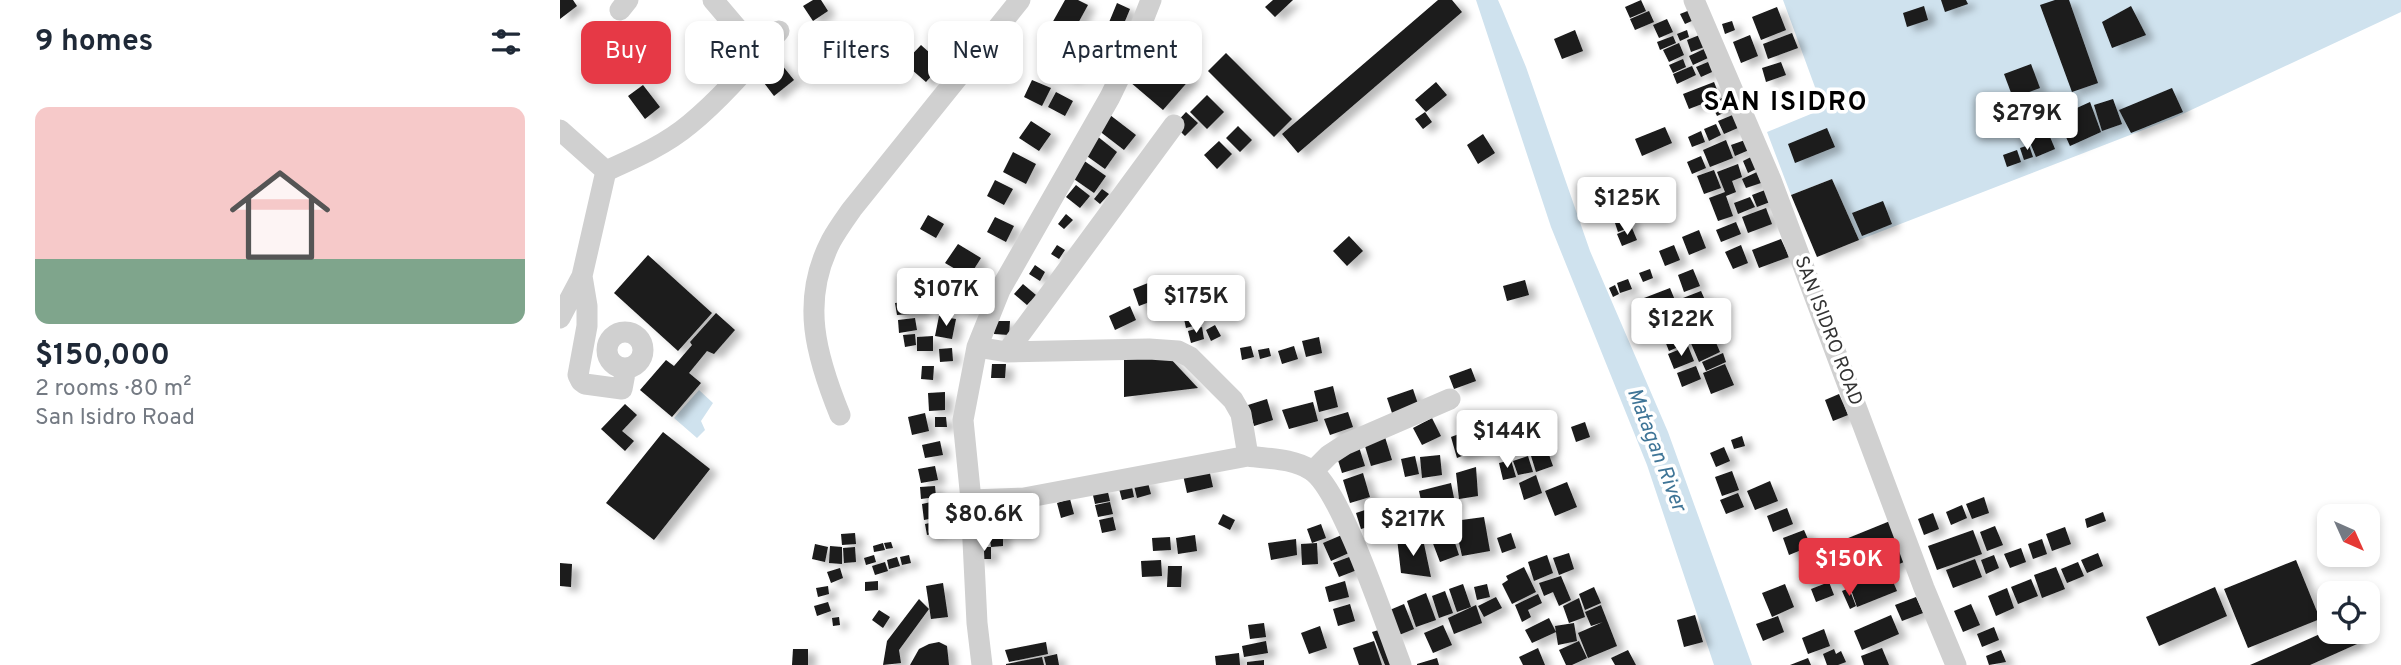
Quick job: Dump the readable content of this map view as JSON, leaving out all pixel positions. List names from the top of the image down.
{
  "streets": {
    "street": ["SAN ISIDRO ROAD"]
  },
  "districts": ["SAN ISIDRO"],
  "water": ["Matagan River"],
  "north": "bottom right",
  "page": {
    "heading": "9 homes",
    "chip": [
      "Buy",
      "Rent",
      "Filters",
      "New",
      "Apartment"
    ],
    "list": [
      {
        "name": "$150,000",
        "note": "2 rooms · 80 m² · San Isidro Road"
      }
    ],
    "price": [
      "$279K",
      "$125K",
      "$107K",
      "$175K",
      "$122K",
      "$144K",
      "$80.6K",
      "$217K",
      "$150K"
    ]
  }
}
